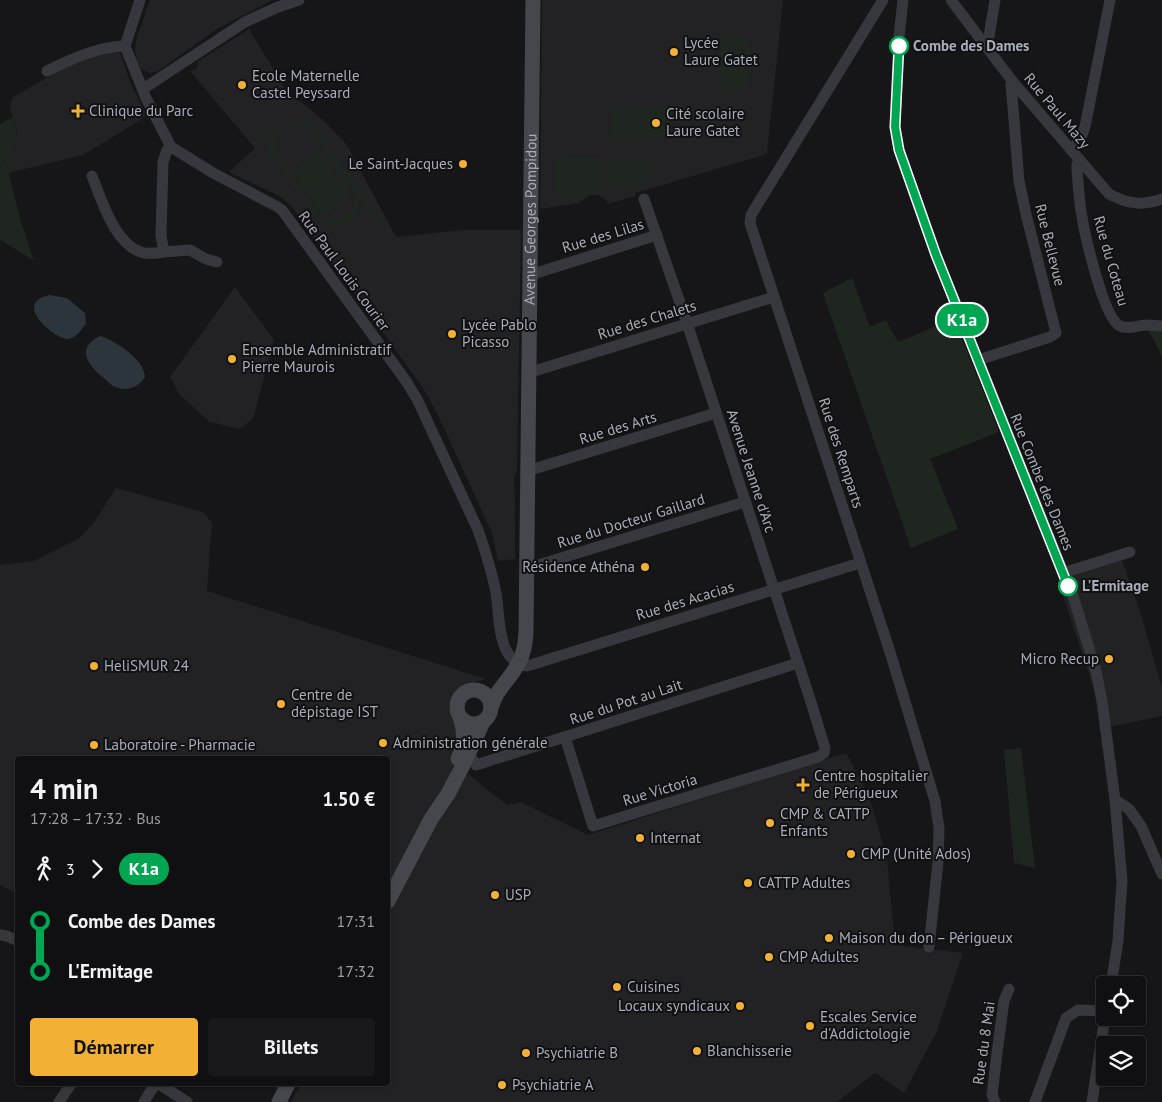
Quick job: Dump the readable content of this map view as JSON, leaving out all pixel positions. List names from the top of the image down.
{
  "streets": {
    "main road": ["Avenue Georges Pompidou"],
    "street": [
      "Rue Paul Mazy",
      "Rue des Lilas",
      "Rue Bellevue",
      "Rue du Coteau",
      "Rue Paul Louis Courier",
      "Rue des Chalets",
      "Rue des Arts",
      "Rue des Remparts",
      "Avenue Jeanne d'Arc",
      "Rue Combe des Dames",
      "Rue du Docteur Gaillard",
      "Rue des Acacias",
      "Rue du Pot au Lait",
      "Rue Victoria",
      "Rue du 8 Mai"
    ]
  },
  "crossings": [
    ["Rue Paul Mazy", "Rue Bellevue"],
    ["Rue Paul Mazy", "Rue du Coteau"],
    ["Avenue Georges Pompidou", "Rue des Lilas"],
    ["Avenue Georges Pompidou", "Rue Paul Louis Courier"],
    ["Avenue Georges Pompidou", "Rue des Chalets"],
    ["Avenue Georges Pompidou", "Rue des Arts"],
    ["Avenue Georges Pompidou", "Rue du Docteur Gaillard"],
    ["Avenue Georges Pompidou", "Rue des Acacias"],
    ["Rue des Lilas", "Avenue Jeanne d'Arc"],
    ["Rue Bellevue", "Rue Combe des Dames"],
    ["Rue Paul Louis Courier", "Rue des Acacias"],
    ["Rue des Chalets", "Rue des Remparts"],
    ["Rue des Chalets", "Avenue Jeanne d'Arc"],
    ["Rue des Arts", "Avenue Jeanne d'Arc"],
    ["Rue des Remparts", "Rue des Acacias"],
    ["Avenue Jeanne d'Arc", "Rue du Docteur Gaillard"],
    ["Avenue Jeanne d'Arc", "Rue des Acacias"],
    ["Avenue Jeanne d'Arc", "Rue du Pot au Lait"],
    ["Avenue Jeanne d'Arc", "Rue Victoria"],
    ["Rue du Pot au Lait", "Rue Victoria"]
  ],
  "places": {
    "other": [
      "Combe des Dames",
      "Lycée Laure Gatet",
      "Ecole Maternelle Castel Peyssard",
      "Cité scolaire Laure Gatet",
      "Le Saint-Jacques",
      "Lycée Pablo Picasso",
      "Ensemble Administratif Pierre Maurois",
      "Résidence Athéna",
      "L'Ermitage",
      "Micro Recup",
      "HeliSMUR 24",
      "Centre de dépistage IST",
      "Administration générale",
      "Laboratoire - Pharmacie",
      "CMP & CATTP Enfants",
      "Internat",
      "CMP (Unité Ados)",
      "CATTP Adultes",
      "USP",
      "Maison du don – Périgueux",
      "CMP Adultes",
      "Cuisines",
      "Locaux syndicaux",
      "Escales Service d'Addictologie",
      "Blanchisserie",
      "Psychiatrie B",
      "Psychiatrie A"
    ],
    "health": ["Clinique du Parc", "Centre hospitalier de Périgueux"]
  },
  "lines": ["bus line K1a"],
  "page": {
    "on_map": "K1a",
    "heading": ["4 min", "17:28 – 17:32 · Bus", "1.50 €"],
    "legs": ["3", "K1a"],
    "list": [
      {
        "name": "Combe des Dames",
        "value": "17:31"
      },
      {
        "name": "L'Ermitage",
        "value": "17:32"
      }
    ],
    "buttons": ["Démarrer", "Billets"]
  }
}
